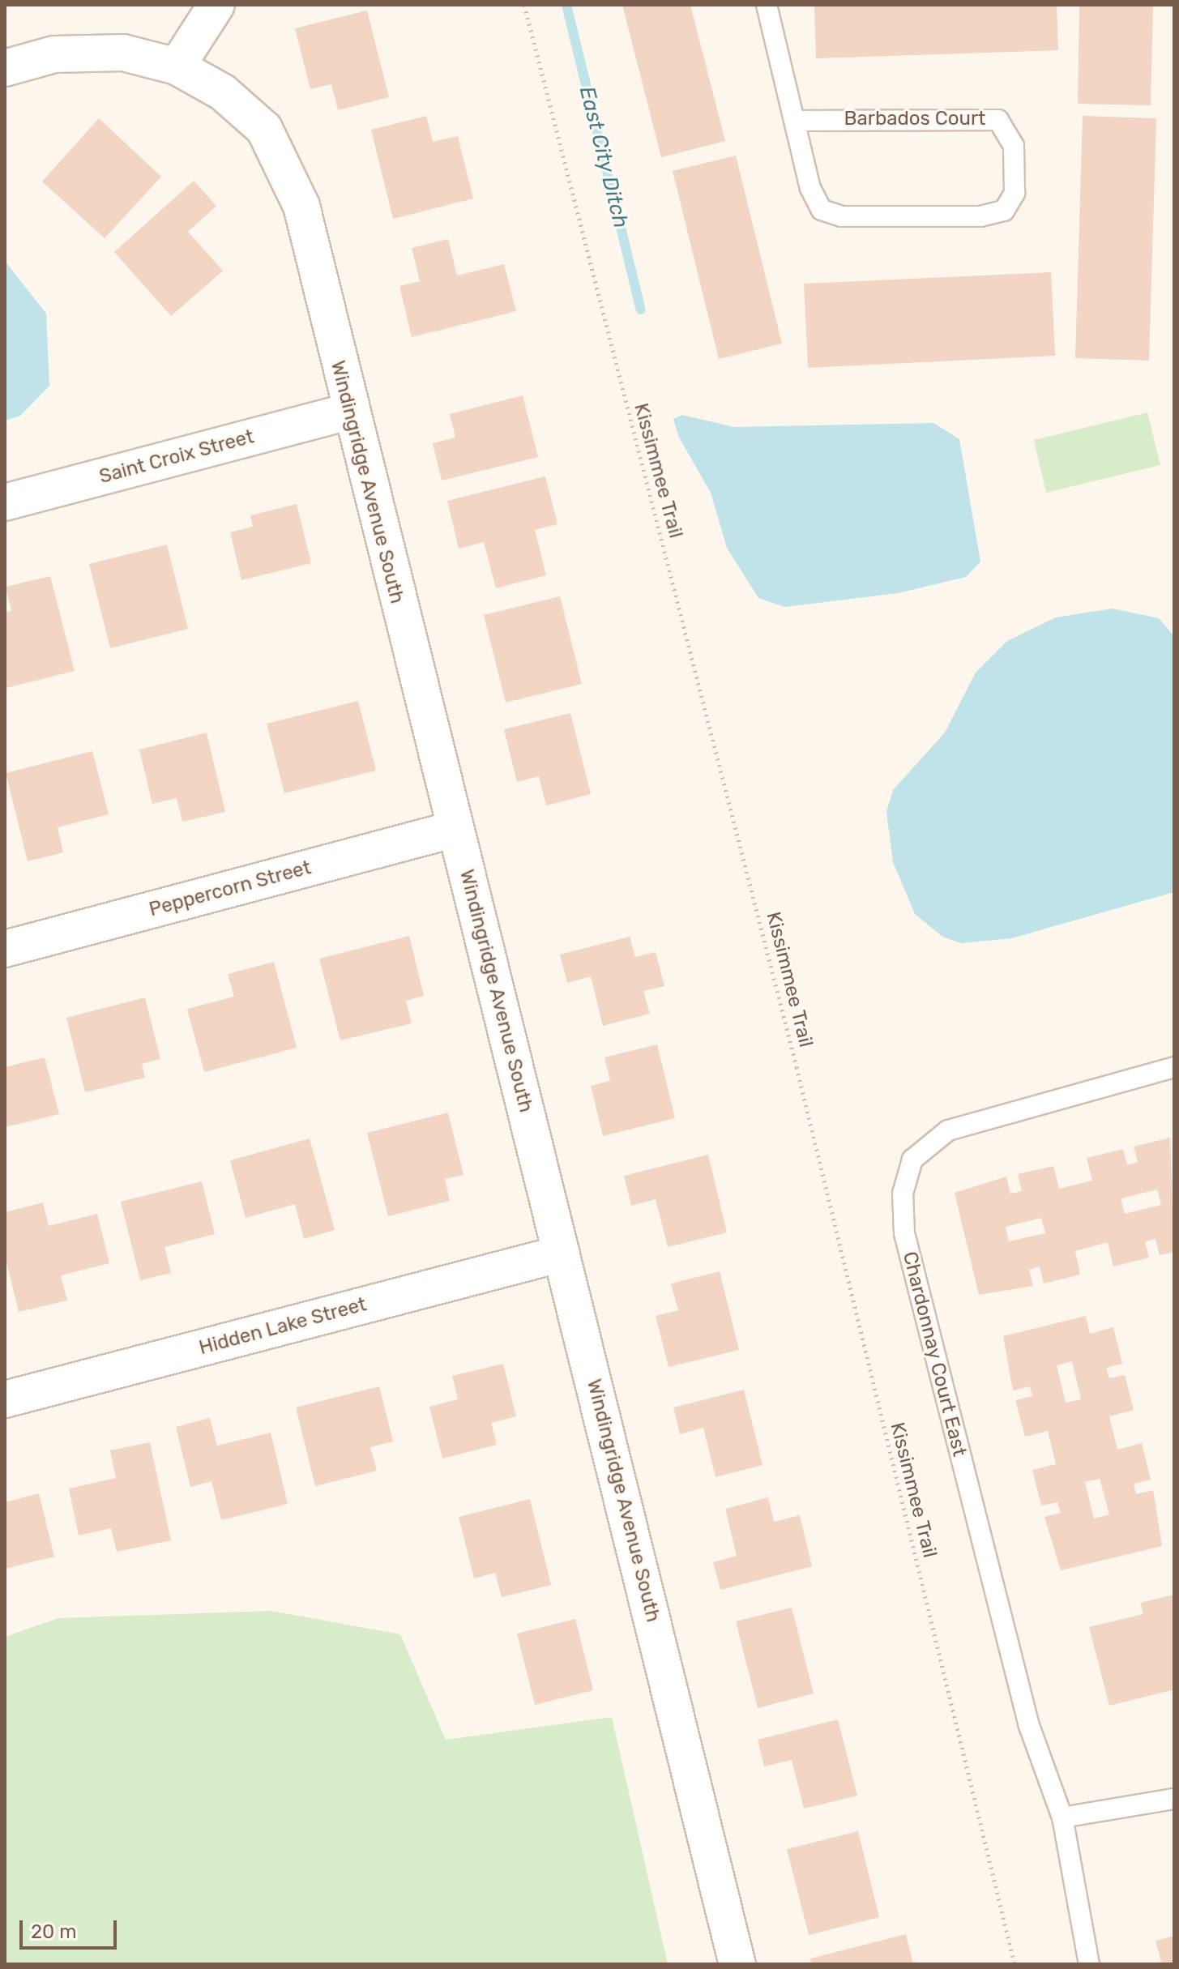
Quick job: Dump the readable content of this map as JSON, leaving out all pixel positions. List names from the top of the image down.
{
  "streets": {
    "street": [
      "Saint Croix Street",
      "Windingridge Avenue South",
      "Peppercorn Street",
      "Hidden Lake Street"
    ],
    "lane": ["Barbados Court", "Chardonnay Court East"],
    "path": ["Kissimmee Trail"]
  },
  "crossings": [
    ["Saint Croix Street", "Windingridge Avenue South"],
    ["Windingridge Avenue South", "Peppercorn Street"],
    ["Windingridge Avenue South", "Hidden Lake Street"]
  ],
  "water": ["East City Ditch"],
  "scale_bar": "20 m"
}
